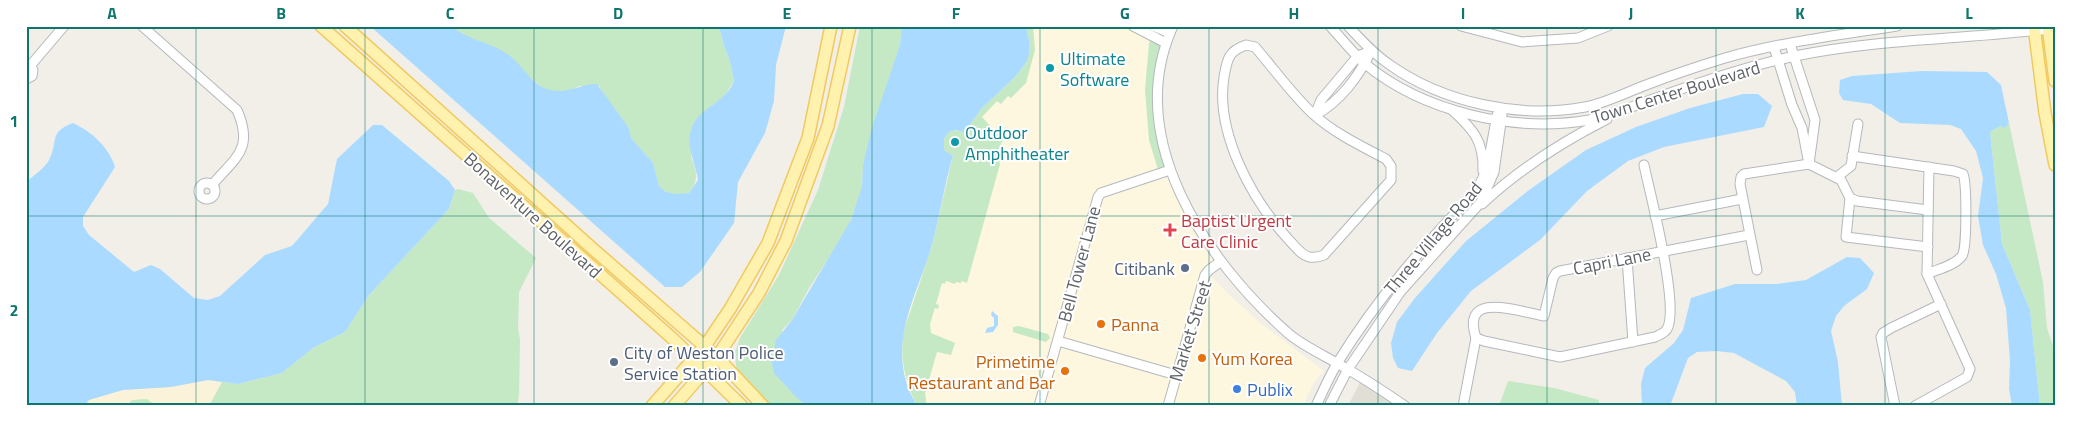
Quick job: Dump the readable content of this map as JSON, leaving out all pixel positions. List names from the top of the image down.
{
  "streets": {
    "main road": ["Bonaventure Boulevard"],
    "street": [
      "Town Center Boulevard",
      "Three Village Road",
      "Capri Lane",
      "Bell Tower Lane",
      "Market Street"
    ]
  },
  "crossings": [
    ["Town Center Boulevard", "Three Village Road"]
  ],
  "places": {
    "other": [
      "Ultimate Software",
      "Outdoor Amphitheater",
      "Citibank",
      "Panna",
      "Yum Korea",
      "City of Weston Police Service Station",
      "Primetime Restaurant and Bar",
      "Publix"
    ],
    "health": ["Baptist Urgent Care Clinic"]
  },
  "grid": {
    "columns": [
      "A",
      "B",
      "C",
      "D",
      "E",
      "F",
      "G",
      "H",
      "I",
      "J",
      "K",
      "L"
    ],
    "rows": ["1", "2"]
  }
}
